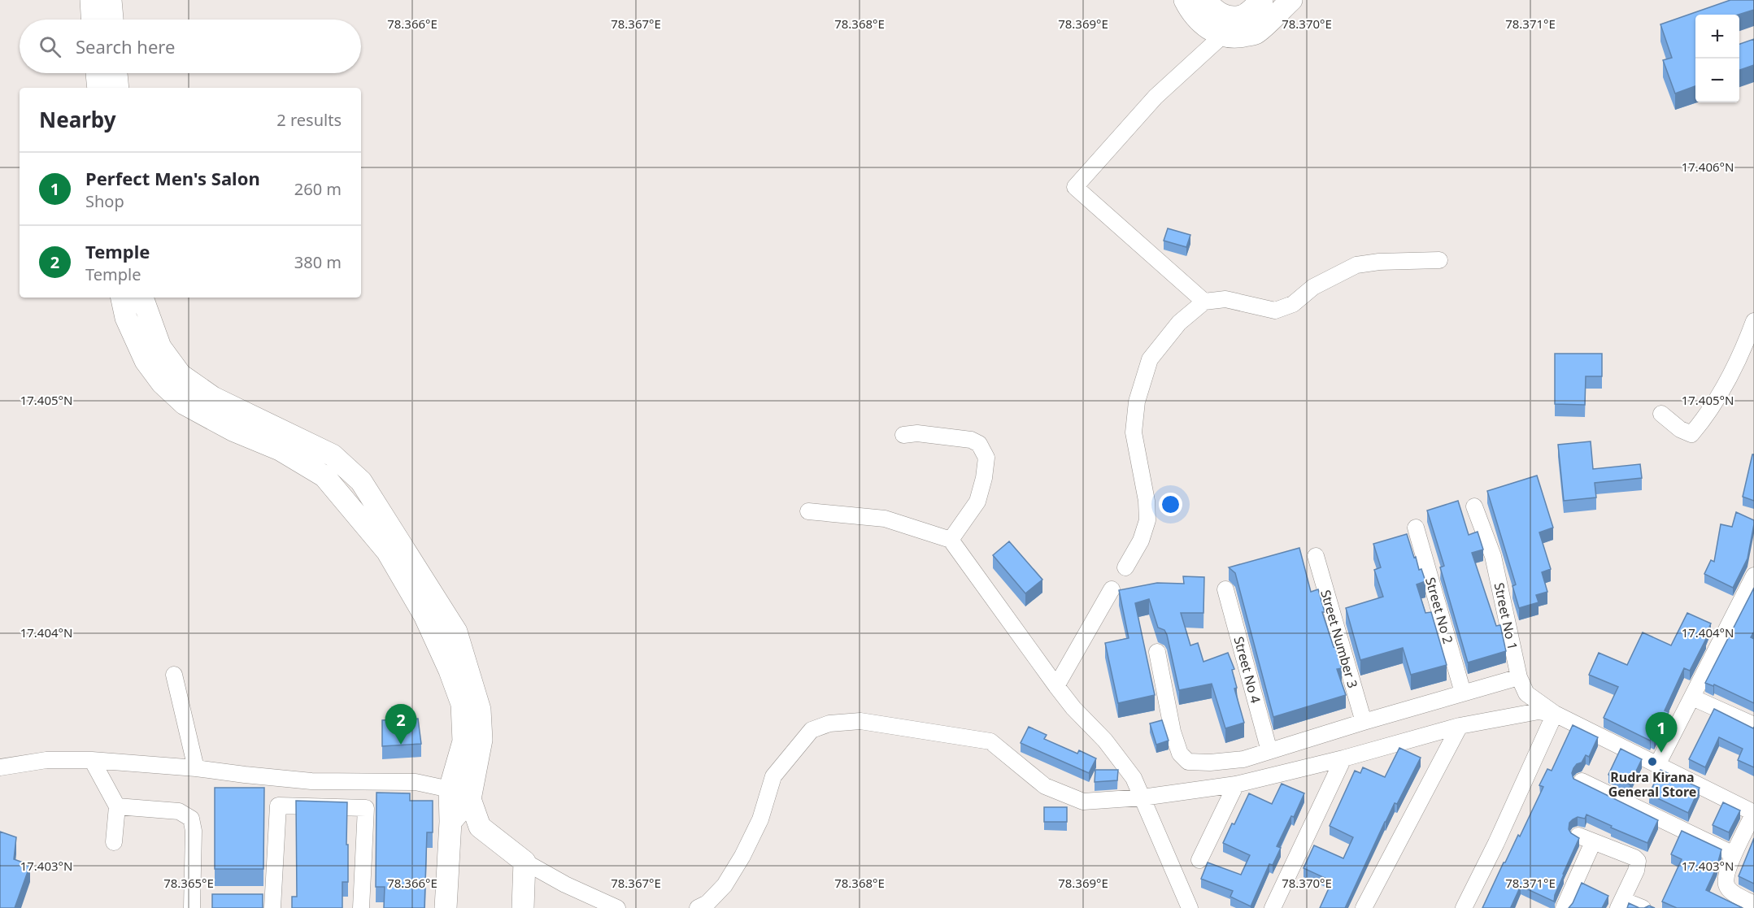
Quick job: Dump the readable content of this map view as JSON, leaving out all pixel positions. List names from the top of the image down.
{
  "streets": {
    "street": [
      "Street No 2",
      "Street No 1",
      "Street Number 3",
      "Street No 4"
    ]
  },
  "places": ["Rudra Kirana General Store"],
  "page": {
    "map_buttons": ["+", "−"],
    "search": "Search here",
    "heading": ["Nearby", "2 results"],
    "list": [
      {
        "mark": "1",
        "name": "Perfect Men's Salon",
        "note": "Shop",
        "value": "260 m"
      },
      {
        "mark": "2",
        "name": "Temple",
        "note": "Temple",
        "value": "380 m"
      }
    ],
    "pins": ["2", "1"]
  },
  "coordinates": [
    "78.366°E",
    "78.367°E",
    "78.368°E",
    "78.369°E",
    "78.370°E",
    "78.371°E",
    "17.406°N",
    "17.405°N",
    "17.404°N",
    "17.403°N",
    "78.365°E"
  ]
}
